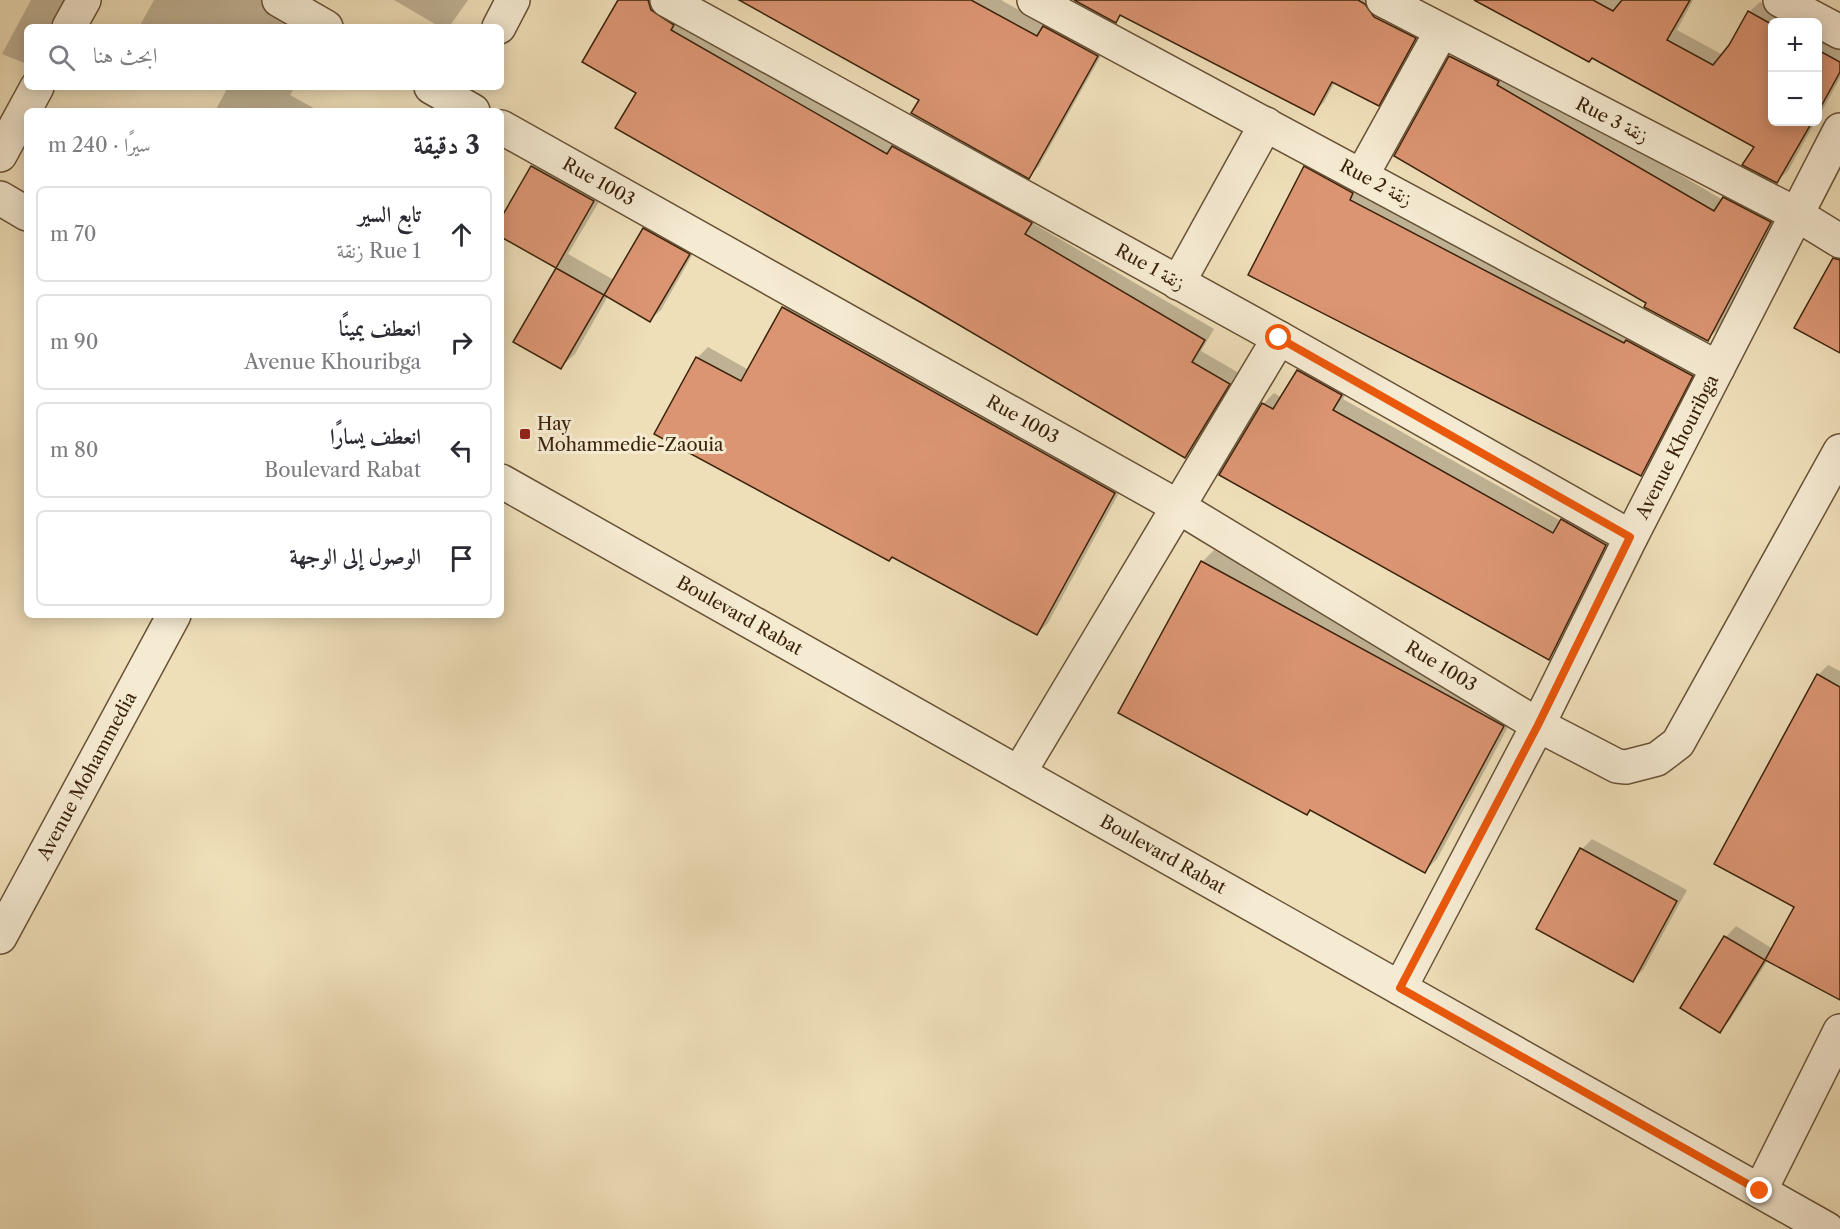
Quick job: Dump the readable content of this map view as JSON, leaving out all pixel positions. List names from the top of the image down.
{
  "streets": {
    "street": [
      "Rue 3 زنقة",
      "Rue 1003",
      "Rue 2 زنقة",
      "Rue 1 زنقة",
      "Avenue Khouribga",
      "Boulevard Rabat",
      "Avenue Mohammedia"
    ]
  },
  "crossings": [
    ["Rue 3 زنقة", "Avenue Khouribga"],
    ["Rue 1003", "Avenue Khouribga"],
    ["Rue 2 زنقة", "Avenue Khouribga"],
    ["Rue 1 زنقة", "Avenue Khouribga"],
    ["Avenue Khouribga", "Boulevard Rabat"]
  ],
  "places": {
    "transit": ["Hay Mohammedie-Zaouia"]
  },
  "page": {
    "map_buttons": ["+", "−"],
    "search": "ابحث هنا",
    "heading": ["3 دقيقة", "سيرًا · 240 m"],
    "list": [
      ["تابع السير", "Rue 1 زنقة", "70 m"],
      ["انعطف يمينًا", "Avenue Khouribga", "90 m"],
      ["انعطف يسارًا", "Boulevard Rabat", "80 m"],
      "الوصول إلى الوجهة"
    ]
  }
}
